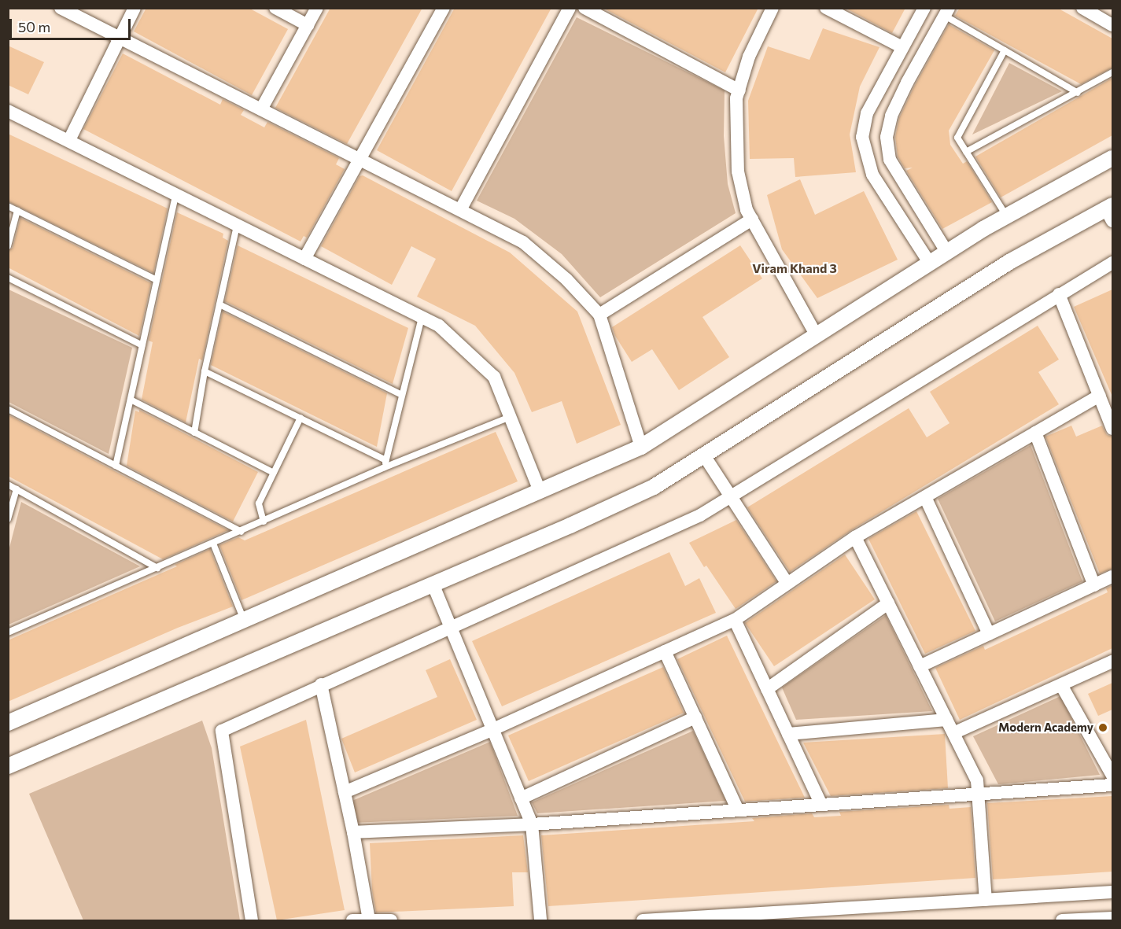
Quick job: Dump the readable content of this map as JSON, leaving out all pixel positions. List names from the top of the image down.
{
  "districts": ["Viram Khand 3"],
  "places": ["Modern Academy"],
  "scale_bar": "50 m"
}
